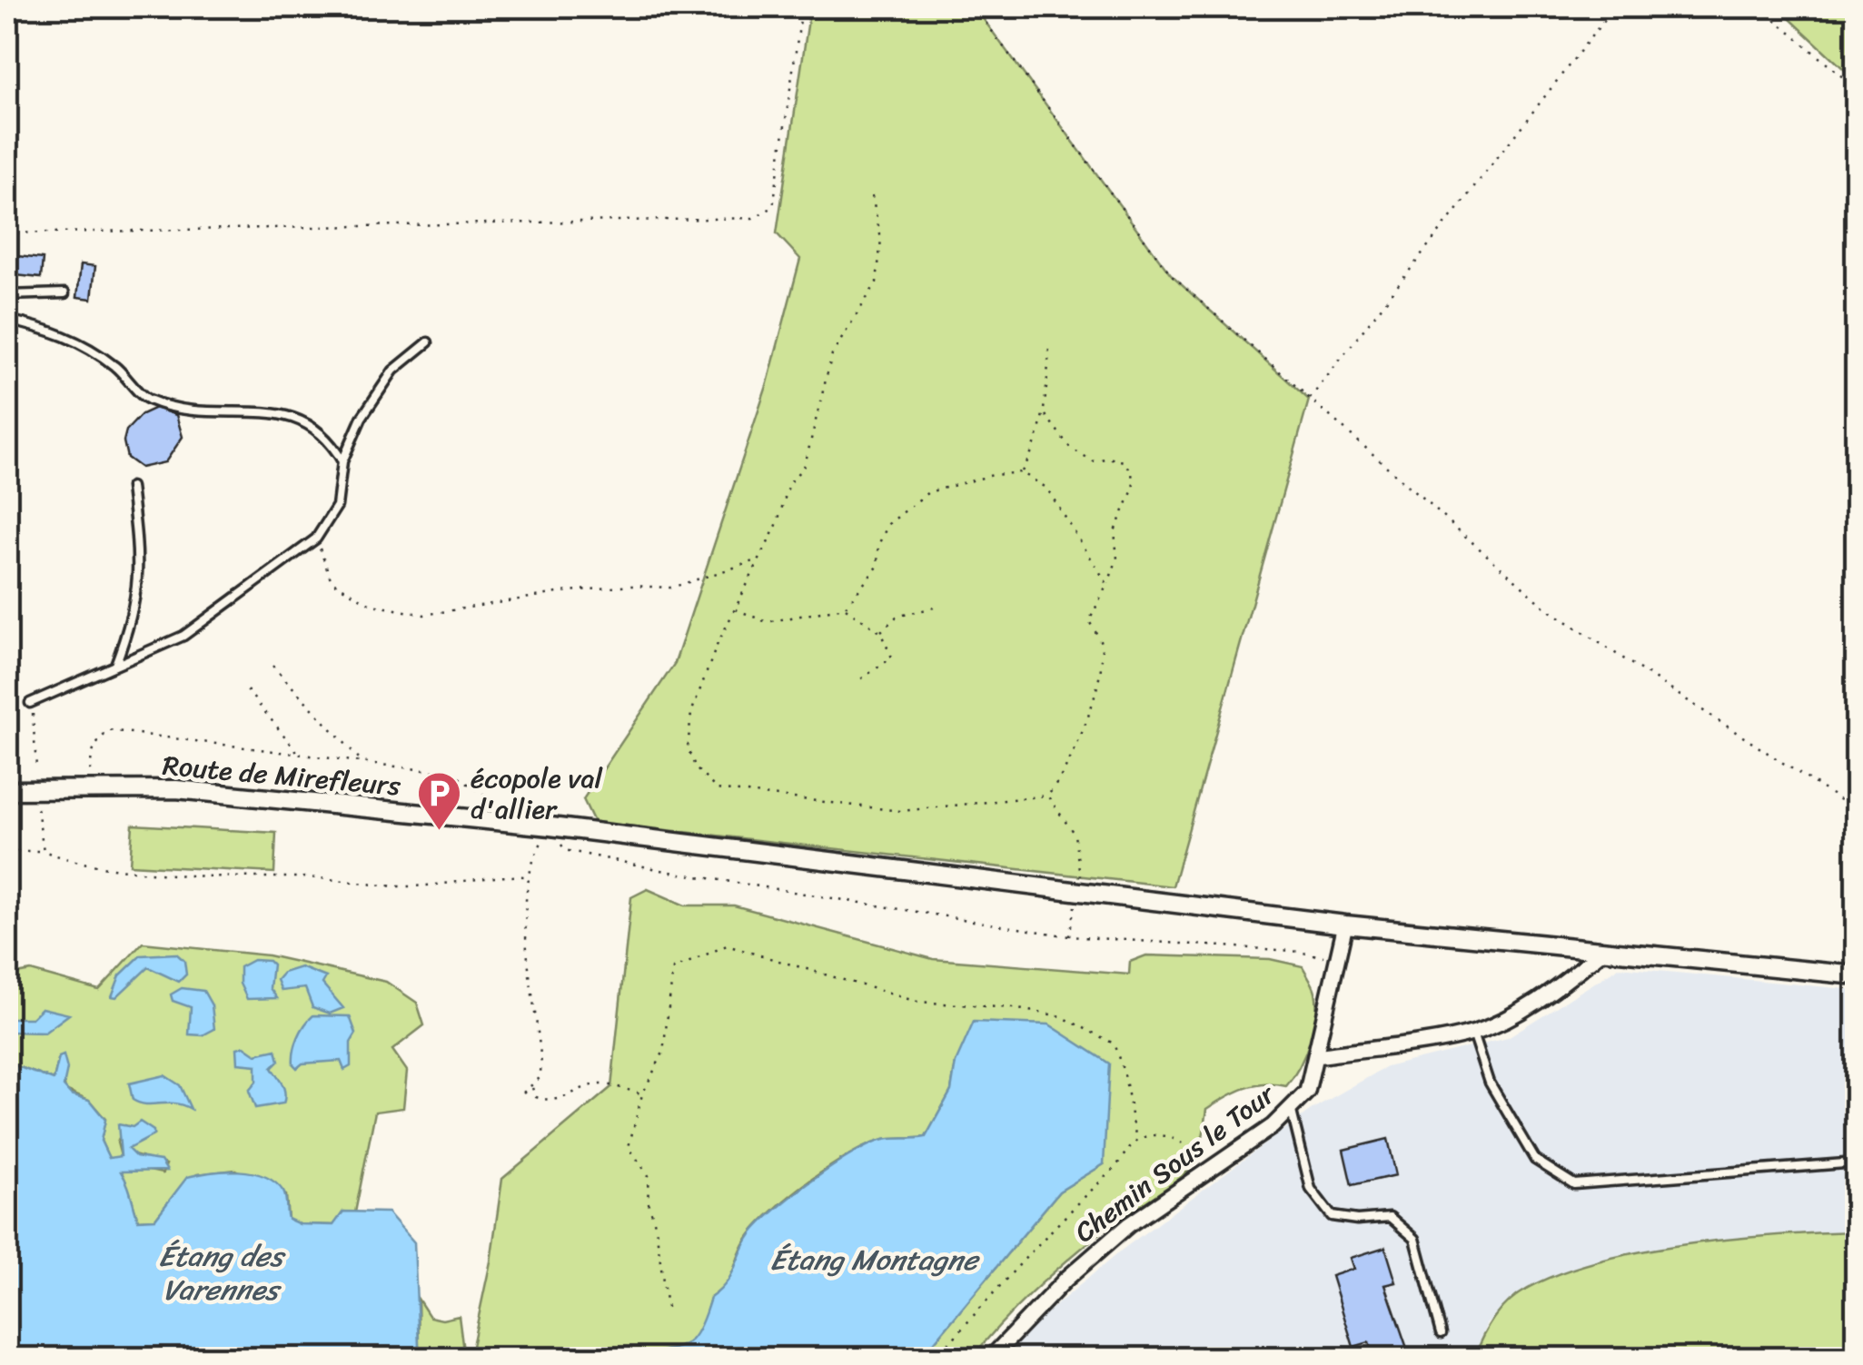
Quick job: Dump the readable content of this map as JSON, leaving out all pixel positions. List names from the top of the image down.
{
  "streets": {
    "street": ["Route de Mirefleurs", "Chemin Sous le Tour"]
  },
  "crossings": [
    ["Route de Mirefleurs", "Chemin Sous le Tour"]
  ],
  "water": ["Étang des Varennes", "Étang Montagne"],
  "places": {
    "parking": ["écopole val d'allier"]
  }
}
